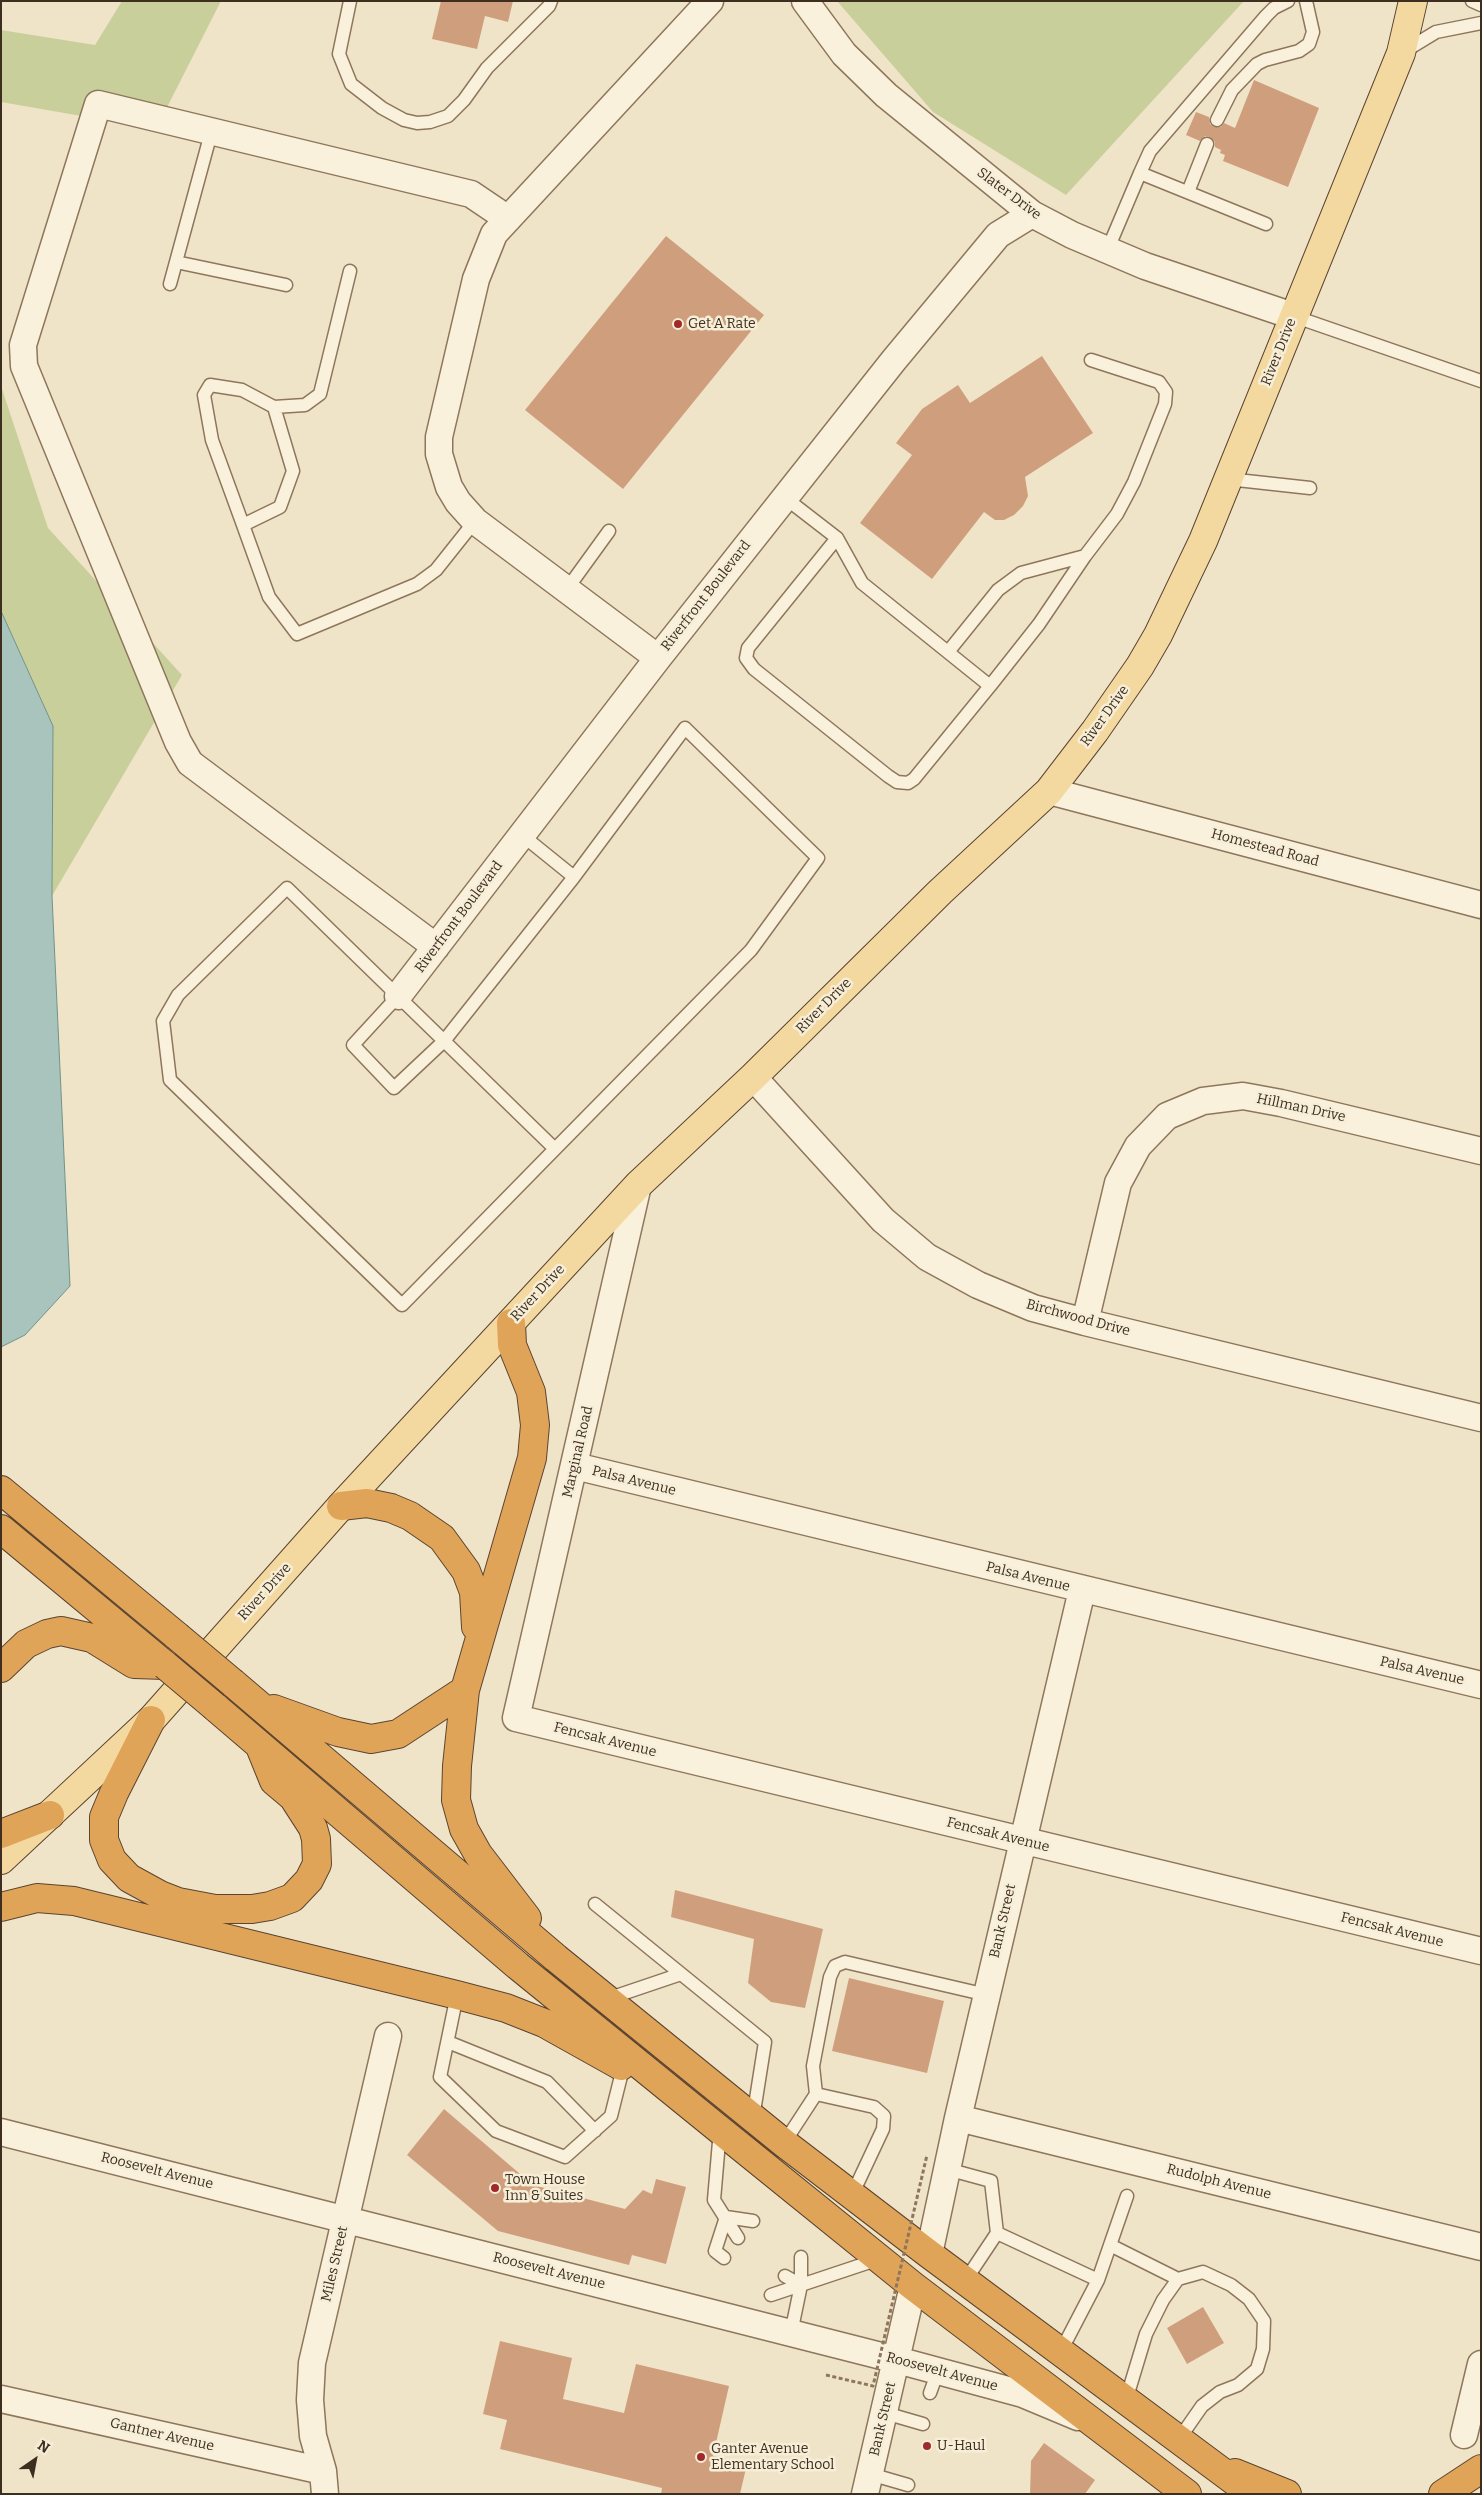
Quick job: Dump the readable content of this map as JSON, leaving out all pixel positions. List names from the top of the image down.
{
  "streets": {
    "main road": ["River Drive"],
    "street": [
      "Slater Drive",
      "Riverfront Boulevard",
      "Homestead Road",
      "Hillman Drive",
      "Birchwood Drive",
      "Marginal Road",
      "Palsa Avenue",
      "Fencsak Avenue",
      "Bank Street",
      "Roosevelt Avenue",
      "Rudolph Avenue",
      "Miles Street",
      "Gantner Avenue"
    ]
  },
  "crossings": [
    ["Slater Drive", "River Drive"],
    ["Slater Drive", "Riverfront Boulevard"],
    ["River Drive", "Homestead Road"],
    ["River Drive", "Birchwood Drive"],
    ["River Drive", "Marginal Road"],
    ["Hillman Drive", "Birchwood Drive"],
    ["Marginal Road", "Palsa Avenue"],
    ["Marginal Road", "Fencsak Avenue"],
    ["Palsa Avenue", "Bank Street"],
    ["Fencsak Avenue", "Bank Street"],
    ["Bank Street", "Roosevelt Avenue"],
    ["Bank Street", "Rudolph Avenue"],
    ["Roosevelt Avenue", "Miles Street"],
    ["Miles Street", "Gantner Avenue"]
  ],
  "places": [
    "Get A Rate",
    "Town House Inn & Suites",
    "U-Haul",
    "Ganter Avenue Elementary School"
  ],
  "north": "top right"
}
